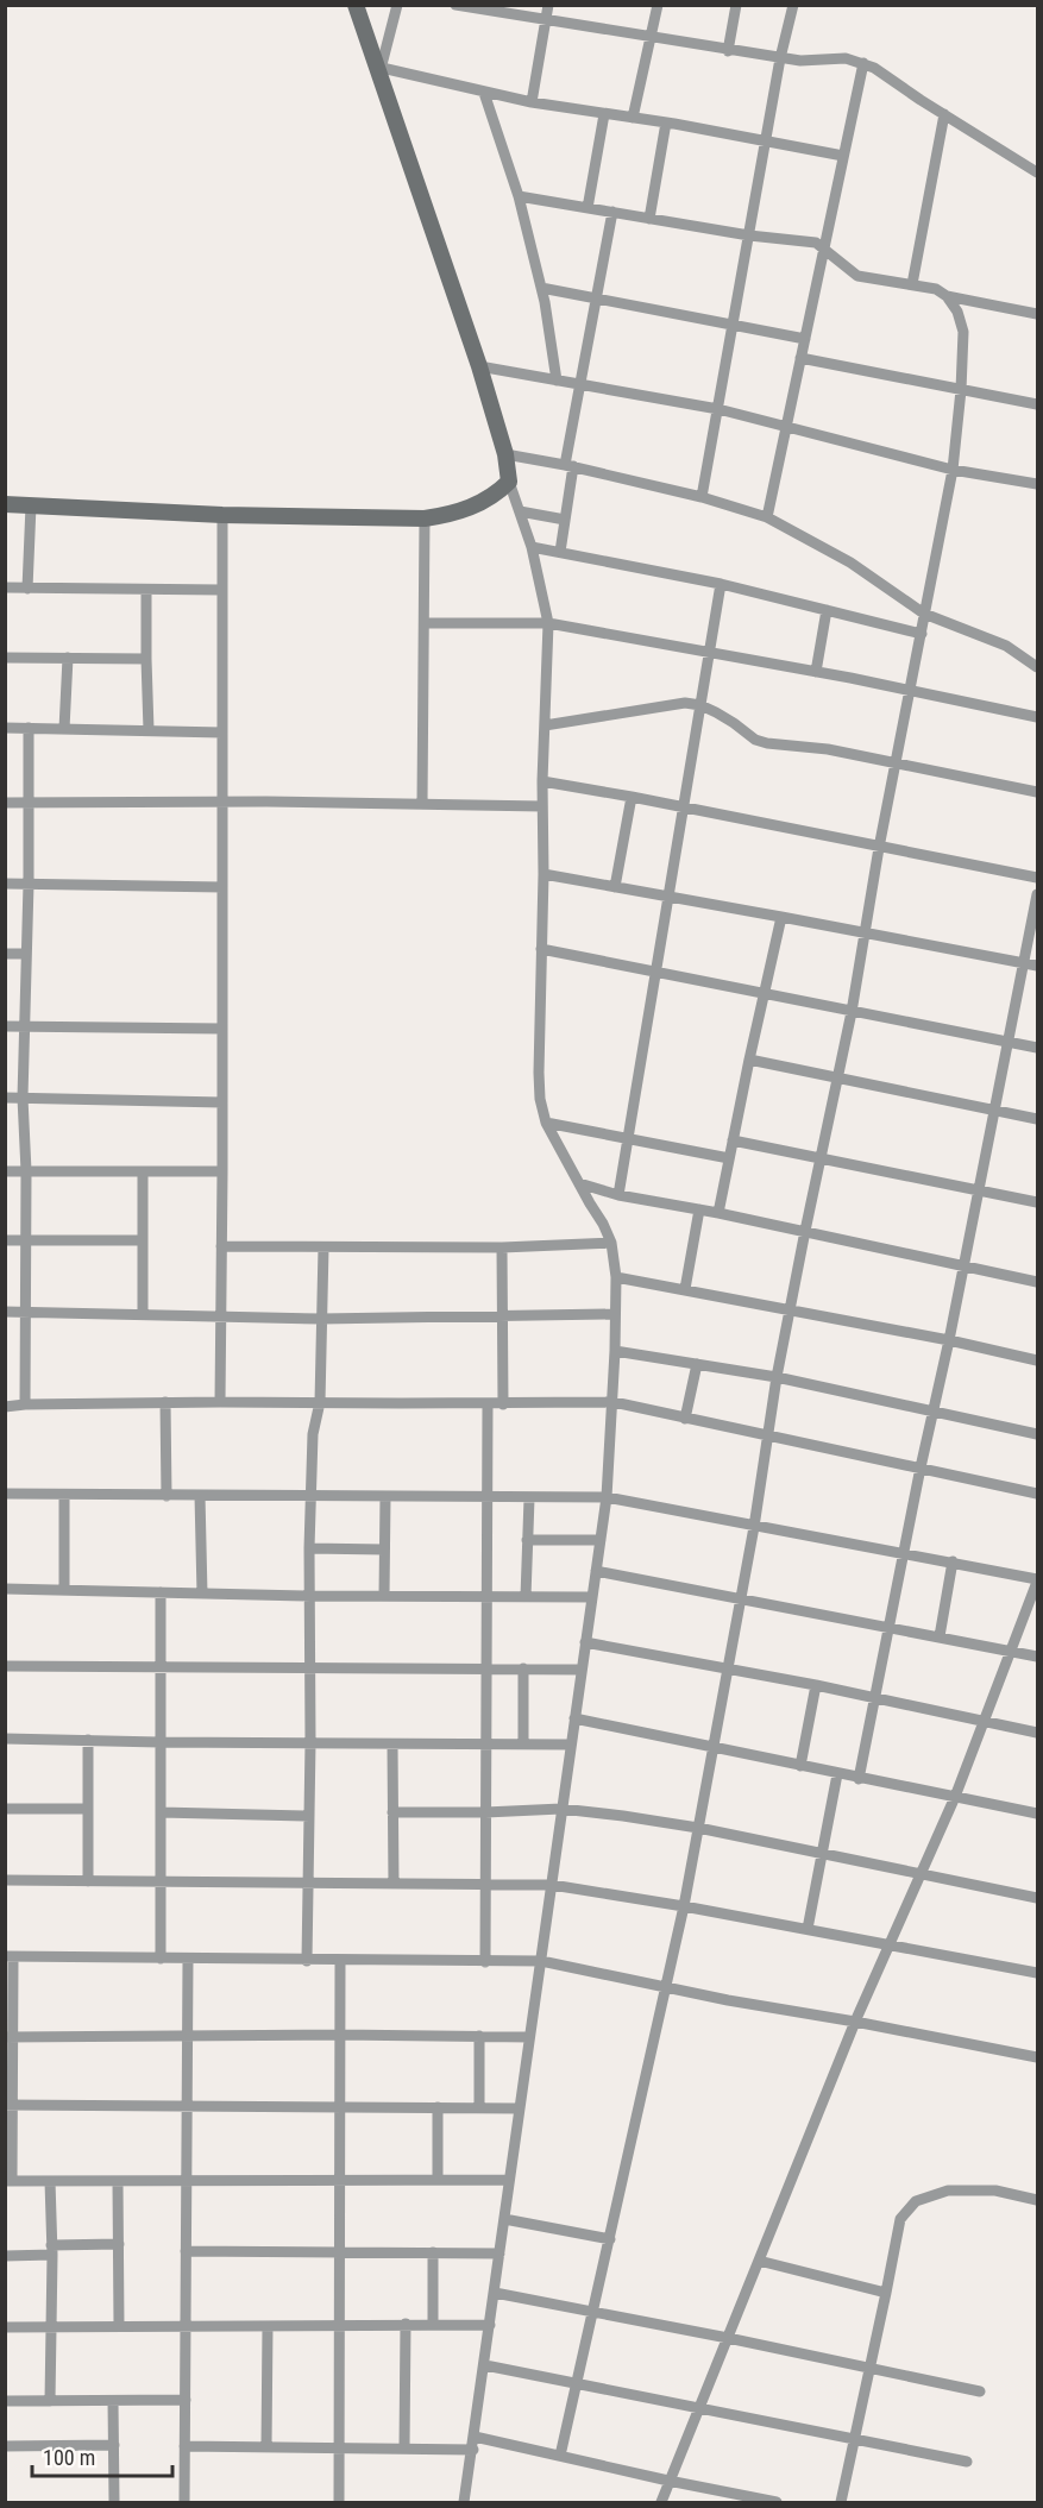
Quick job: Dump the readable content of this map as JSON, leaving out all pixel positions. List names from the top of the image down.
{
  "scale_bar": "100 m"
}
